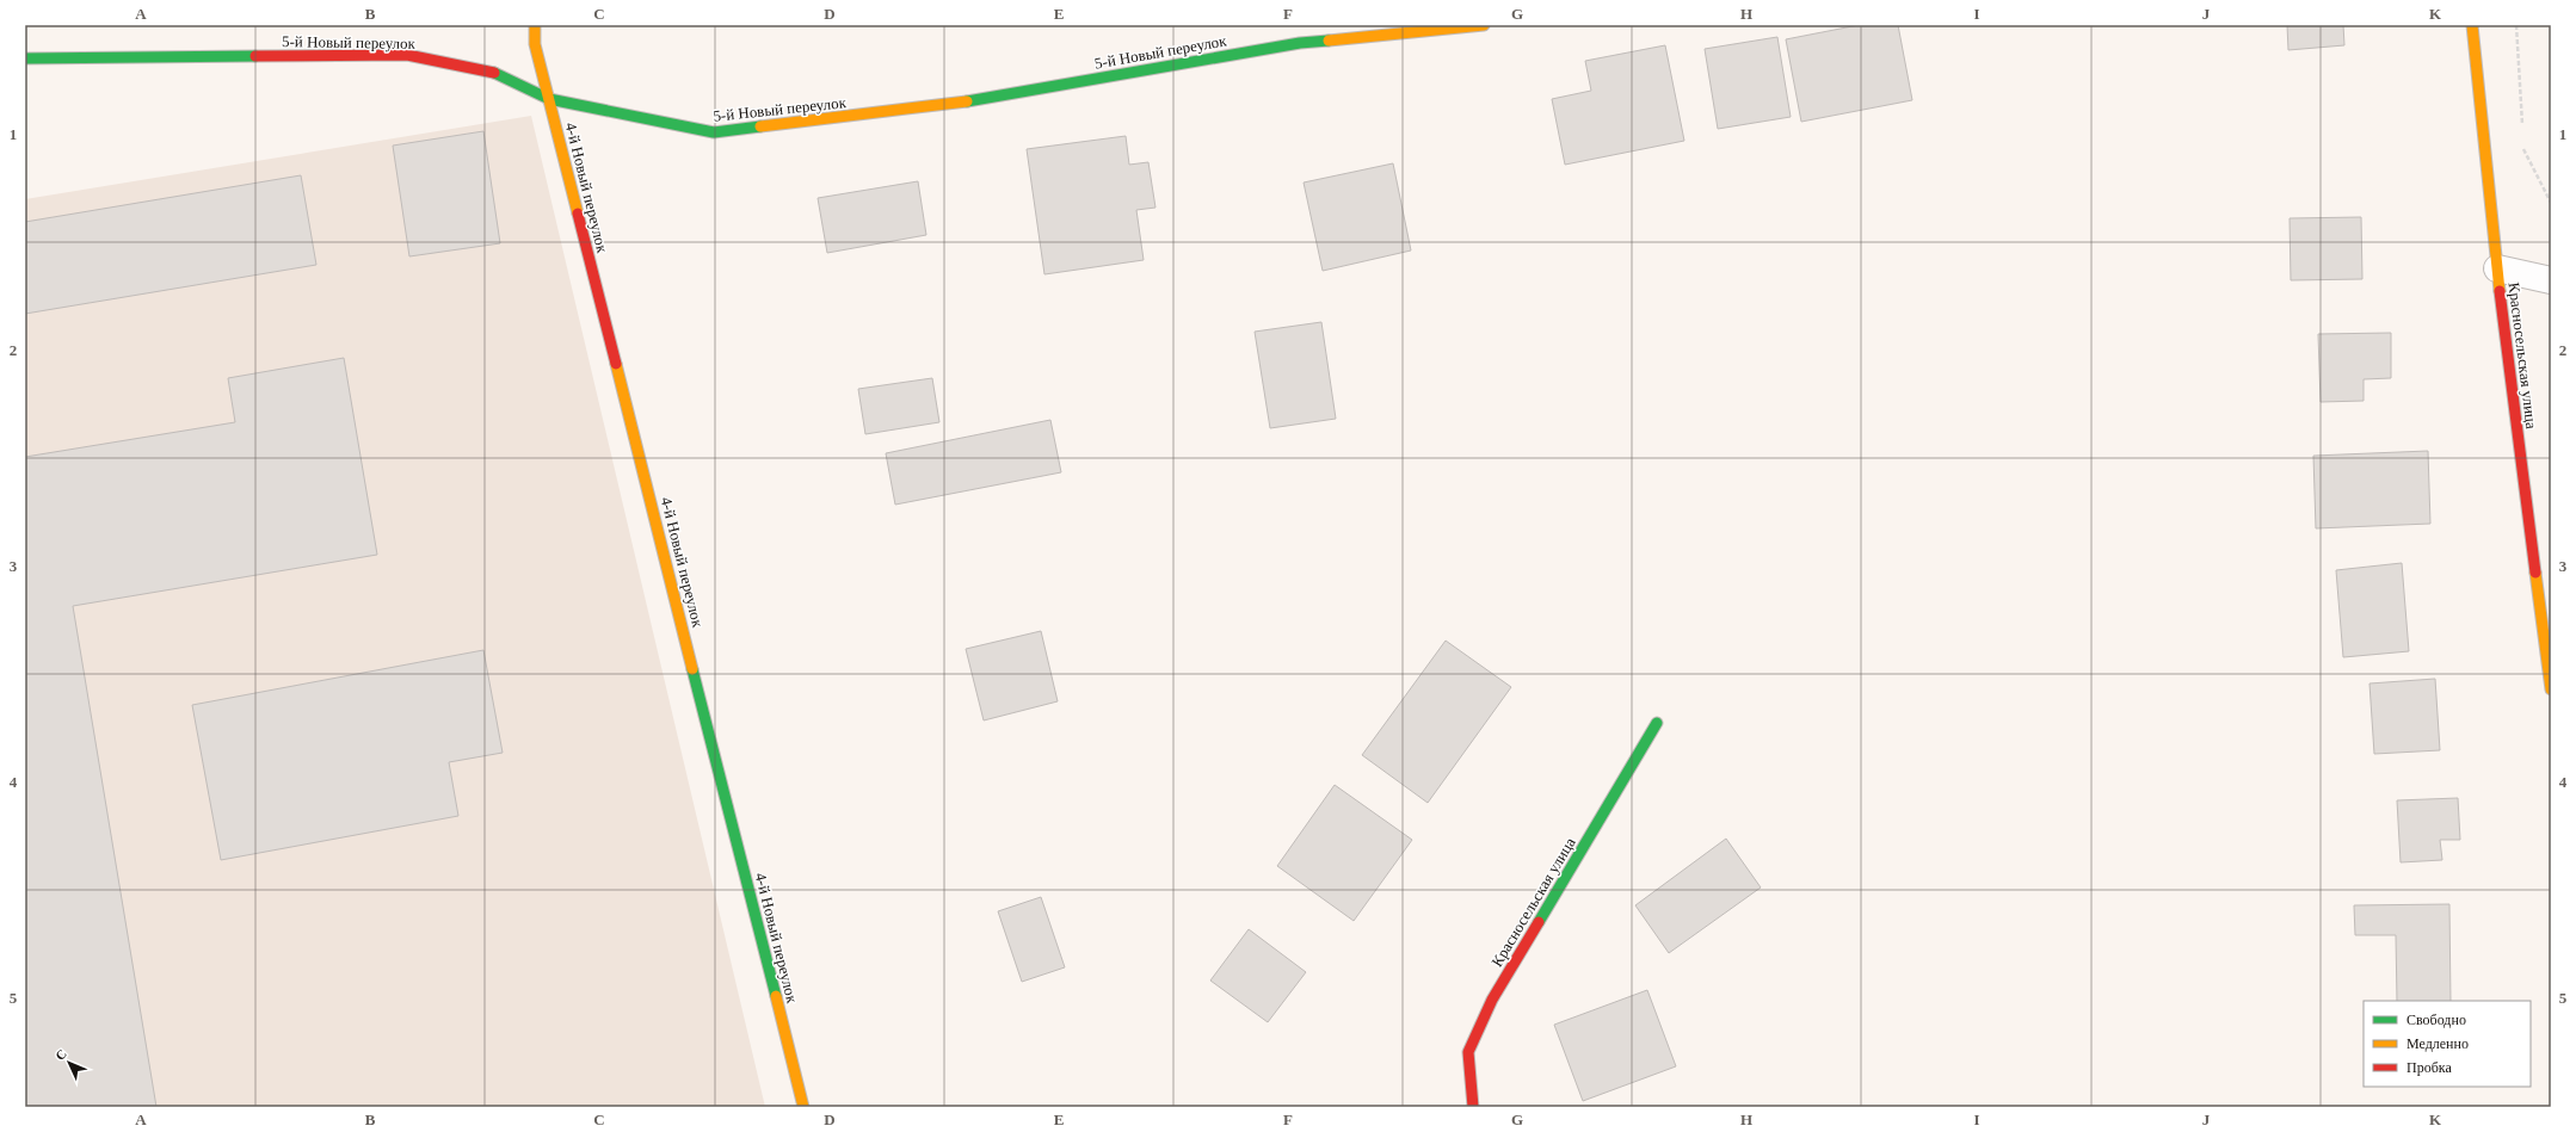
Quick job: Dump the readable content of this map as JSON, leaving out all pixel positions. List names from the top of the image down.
{
  "streets": {
    "street": ["5-й Новый переулок", "4-й Новый переулок", "Красносельская улица"]
  },
  "crossings": [
    ["5-й Новый переулок", "4-й Новый переулок"]
  ],
  "legend": ["Свободно", "Медленно", "Пробка"],
  "north": "top left",
  "grid": {
    "columns": [
      "A",
      "B",
      "C",
      "D",
      "E",
      "F",
      "G",
      "H",
      "I",
      "J",
      "K"
    ],
    "rows": [
      "1",
      "2",
      "3",
      "4",
      "5"
    ]
  }
}
